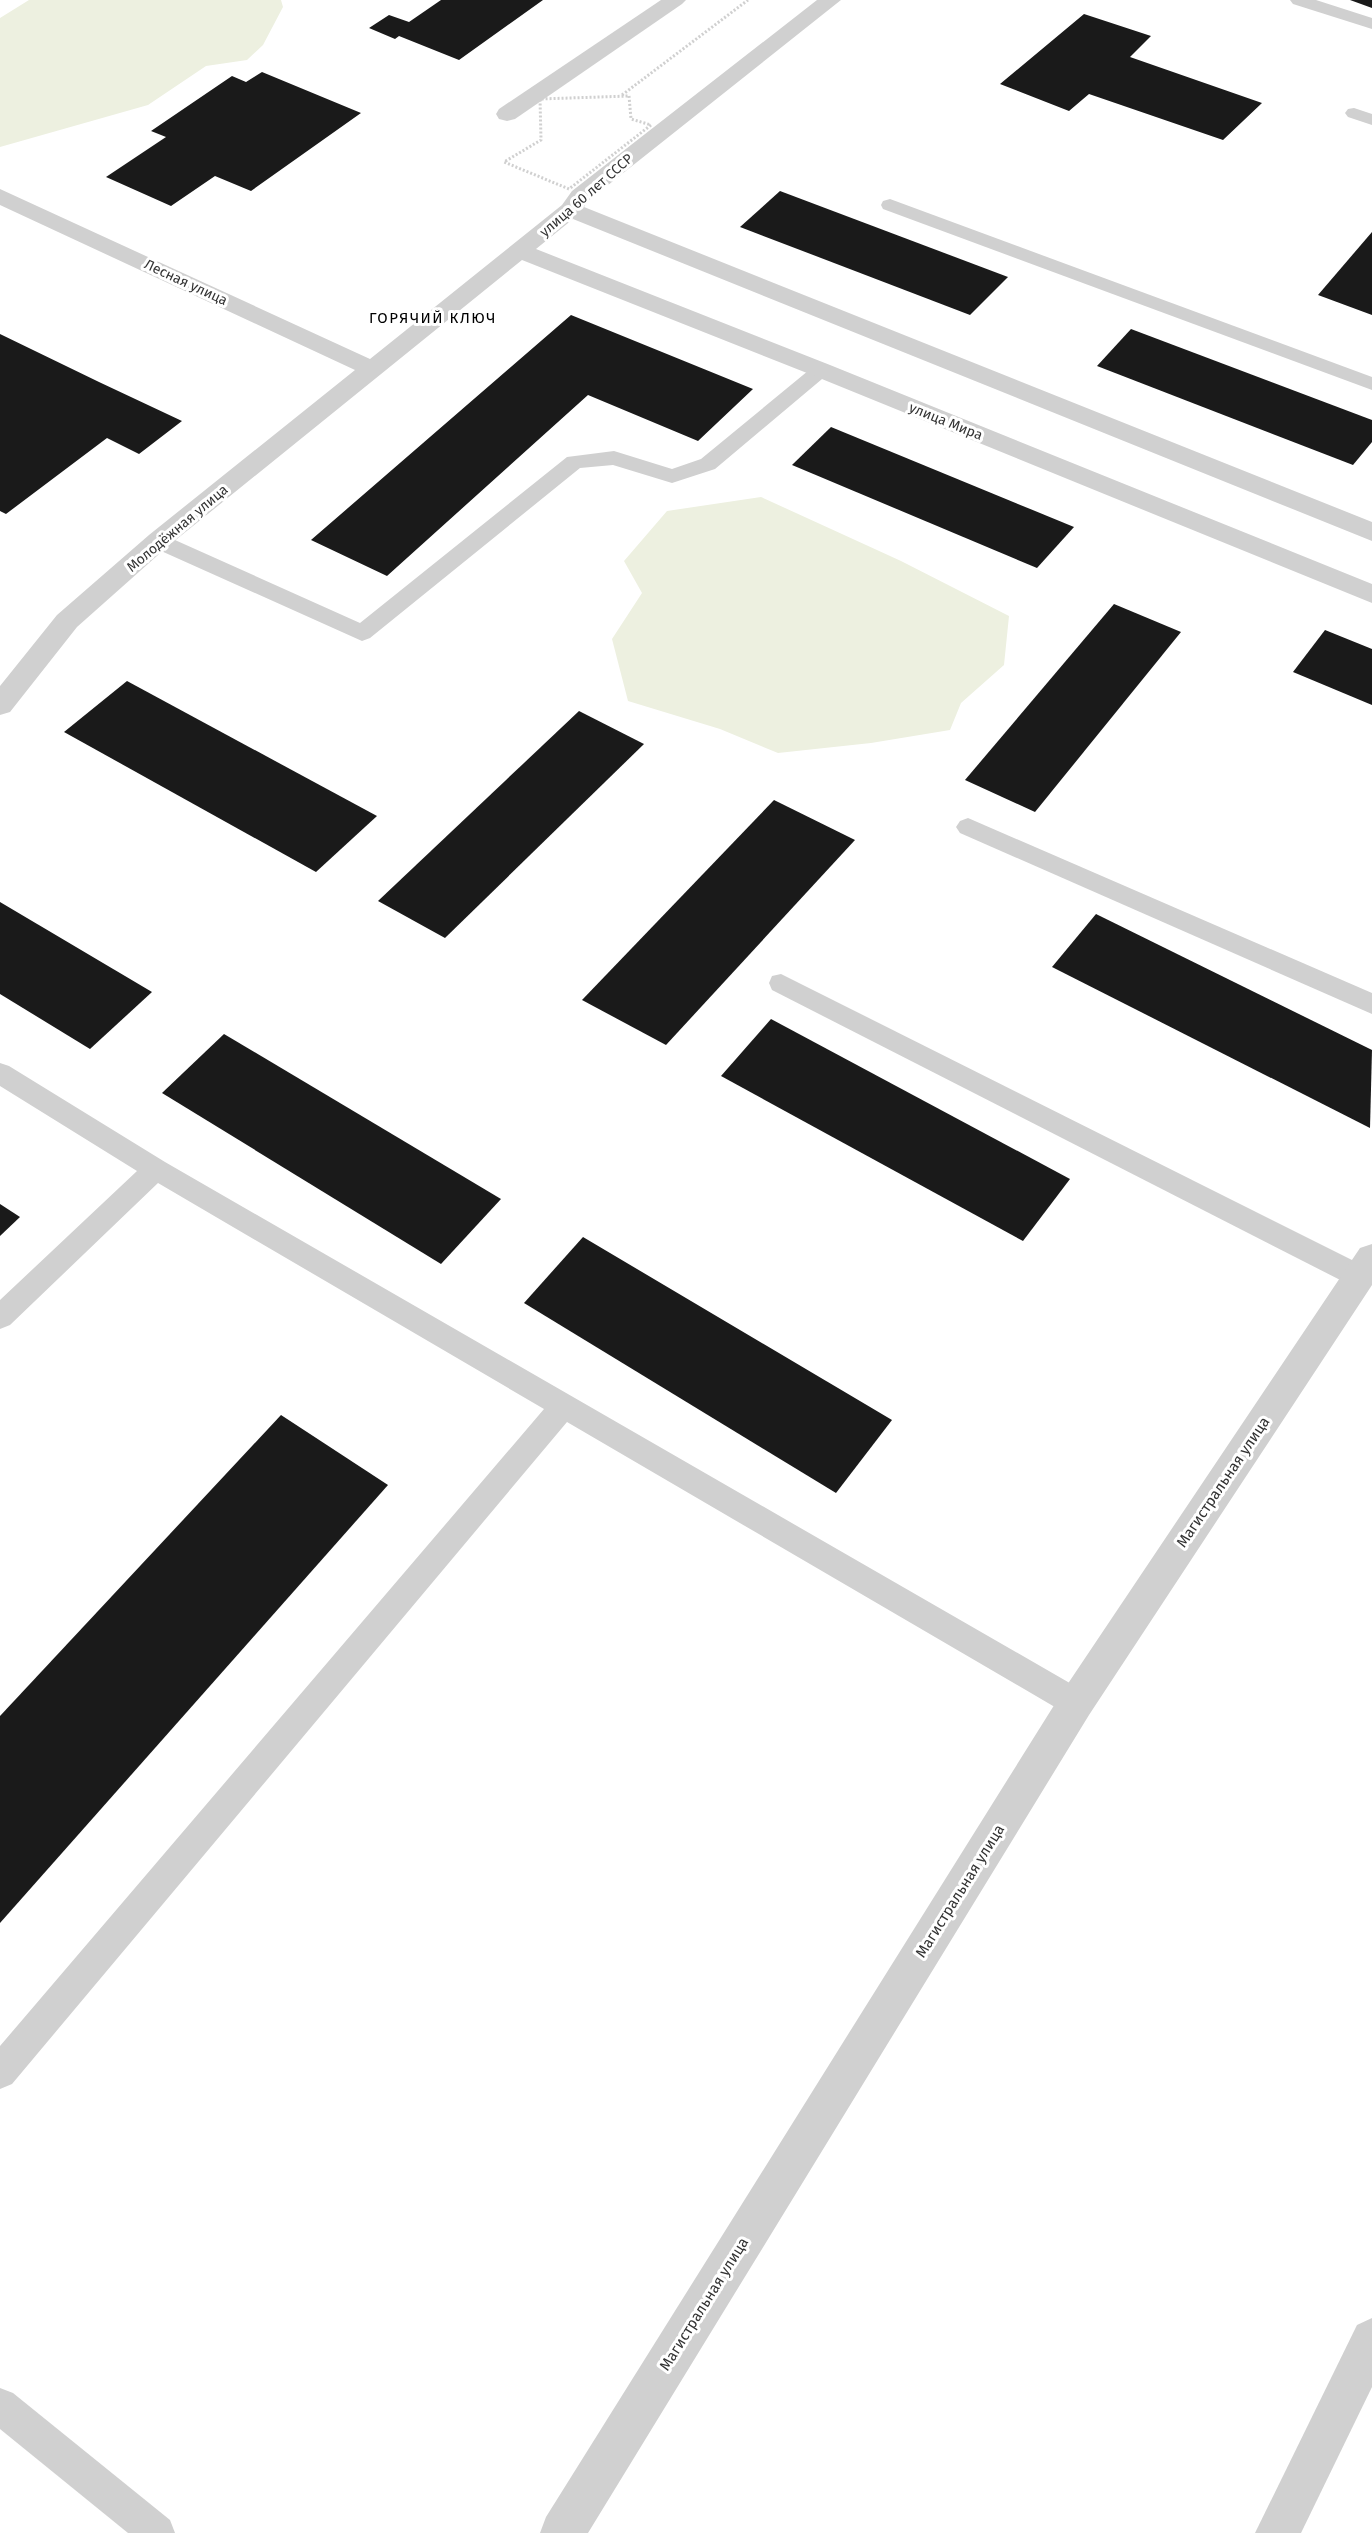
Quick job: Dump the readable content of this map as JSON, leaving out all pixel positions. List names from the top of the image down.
{
  "streets": {
    "street": [
      "улица 60 лет СССР",
      "Лесная улица",
      "улица Мира",
      "Молодёжная улица",
      "Магистральная улица"
    ]
  },
  "crossings": [
    ["улица 60 лет СССР", "Лесная улица"],
    ["улица 60 лет СССР", "улица Мира"],
    ["улица 60 лет СССР", "Молодёжная улица"],
    ["Лесная улица", "Молодёжная улица"]
  ],
  "districts": ["ГОРЯЧИЙ КЛЮЧ"]
}
